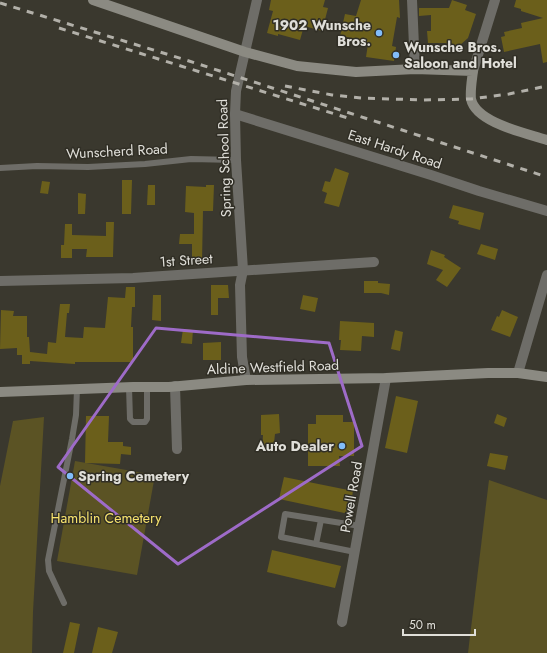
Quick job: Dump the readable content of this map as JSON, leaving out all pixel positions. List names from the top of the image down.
{
  "streets": {
    "main road": ["Aldine Westfield Road"],
    "street": [
      "East Hardy Road",
      "Spring School Road",
      "1st Street",
      "Powell Road"
    ],
    "lane": ["Wunscherd Road"]
  },
  "crossings": [
    ["East Hardy Road", "Spring School Road"],
    ["Wunscherd Road", "Spring School Road"],
    ["Spring School Road", "1st Street"],
    ["Spring School Road", "Aldine Westfield Road"],
    ["Aldine Westfield Road", "Powell Road"]
  ],
  "parks": ["Hamblin Cemetery"],
  "places": [
    "1902 Wunsche Bros.",
    "Wunsche Bros. Saloon and Hotel",
    "Auto Dealer",
    "Spring Cemetery"
  ],
  "scale_bar": "50 m"
}
